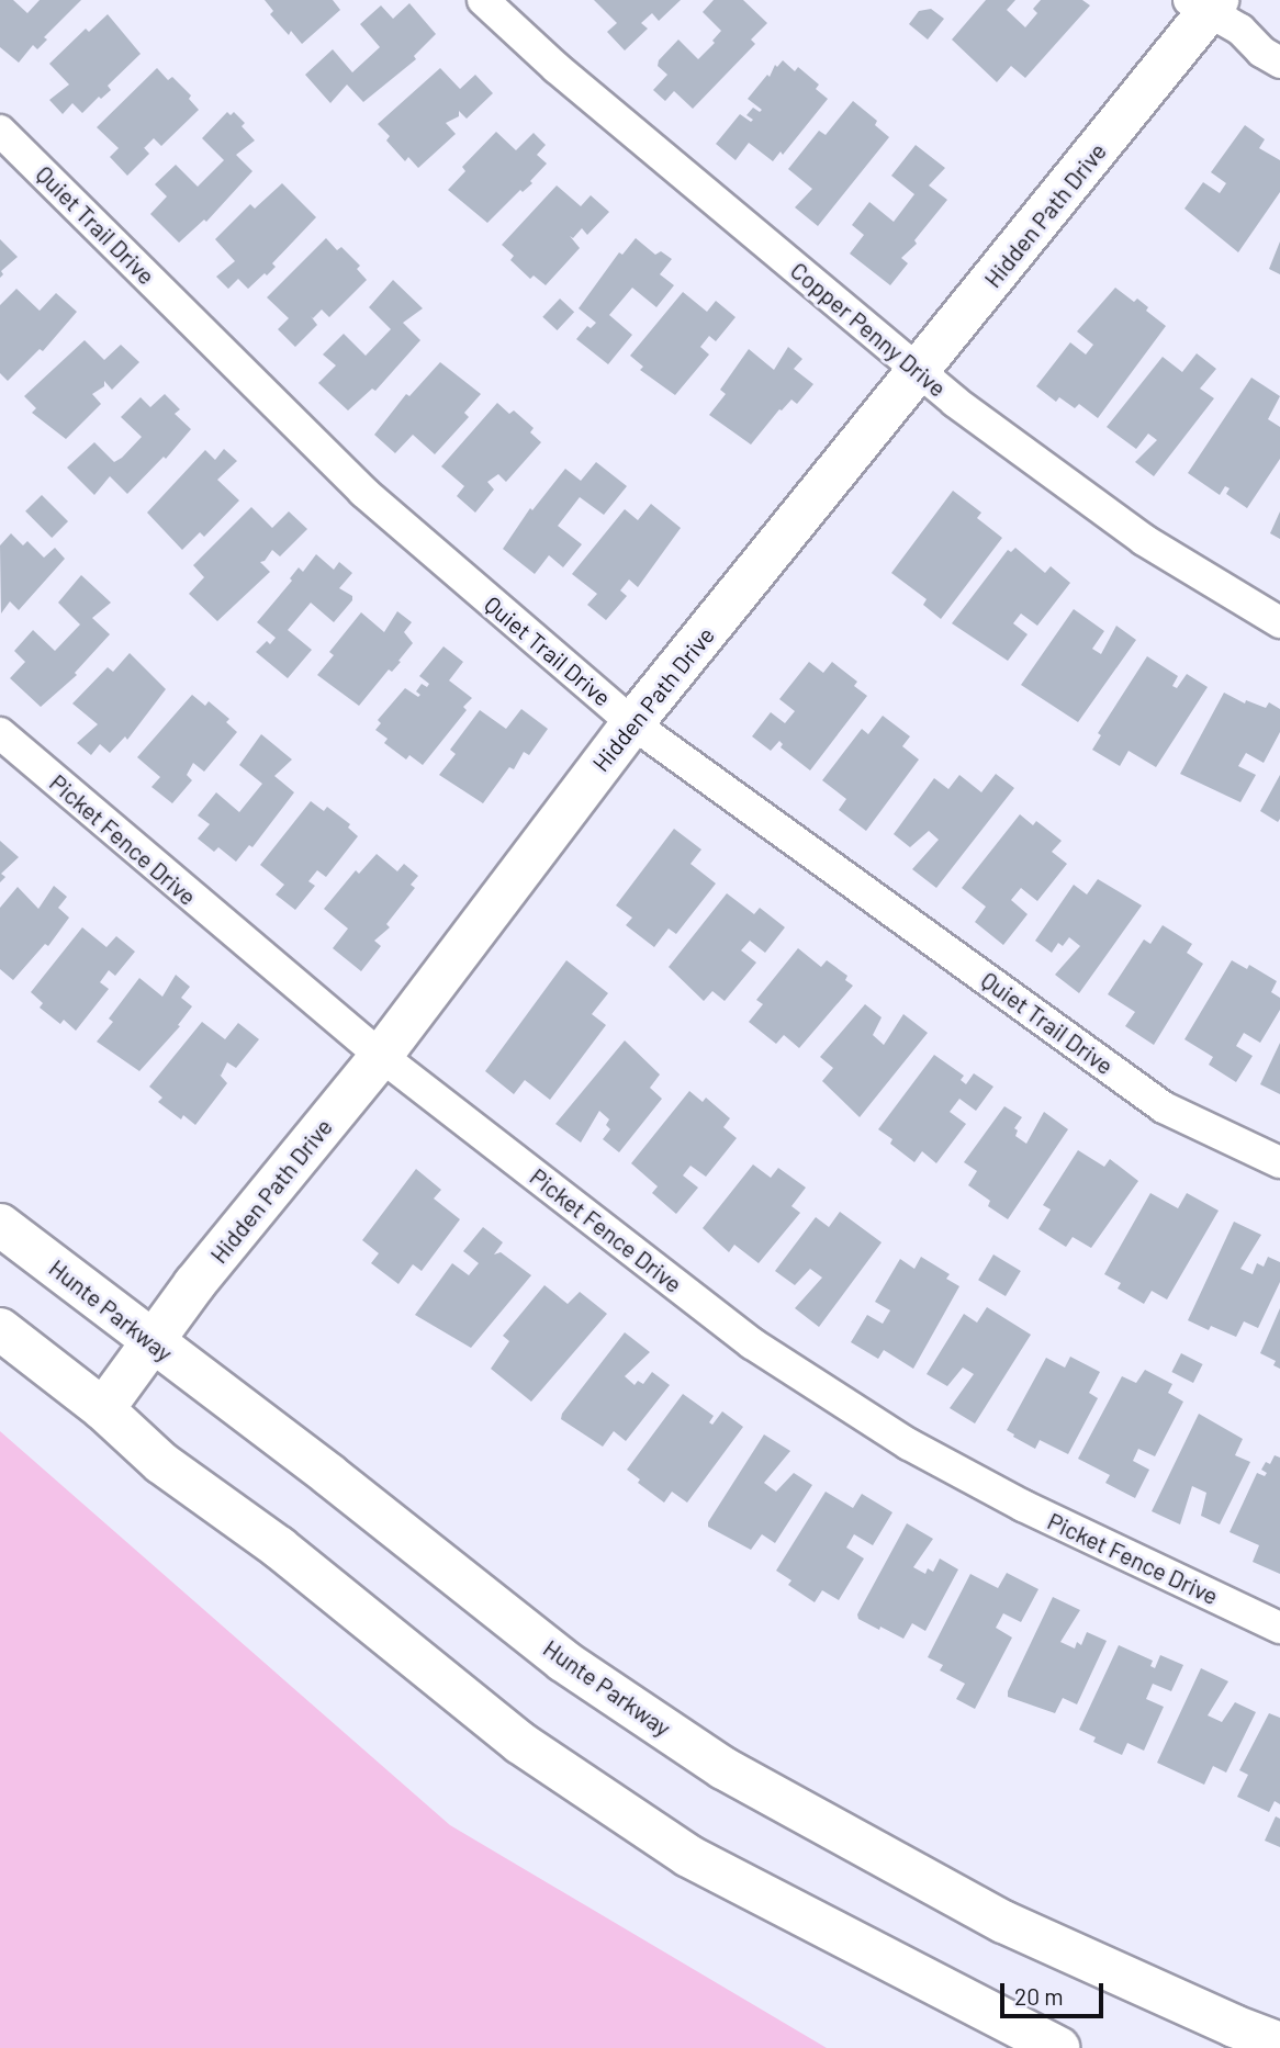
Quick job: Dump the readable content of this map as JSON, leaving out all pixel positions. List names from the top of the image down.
{
  "streets": {
    "main road": ["Hidden Path Drive", "Hunte Parkway"],
    "street": ["Quiet Trail Drive", "Copper Penny Drive", "Picket Fence Drive"]
  },
  "crossings": [
    ["Hidden Path Drive", "Quiet Trail Drive"],
    ["Hidden Path Drive", "Copper Penny Drive"],
    ["Hidden Path Drive", "Picket Fence Drive"],
    ["Hidden Path Drive", "Hunte Parkway"]
  ],
  "scale_bar": "20 m"
}
